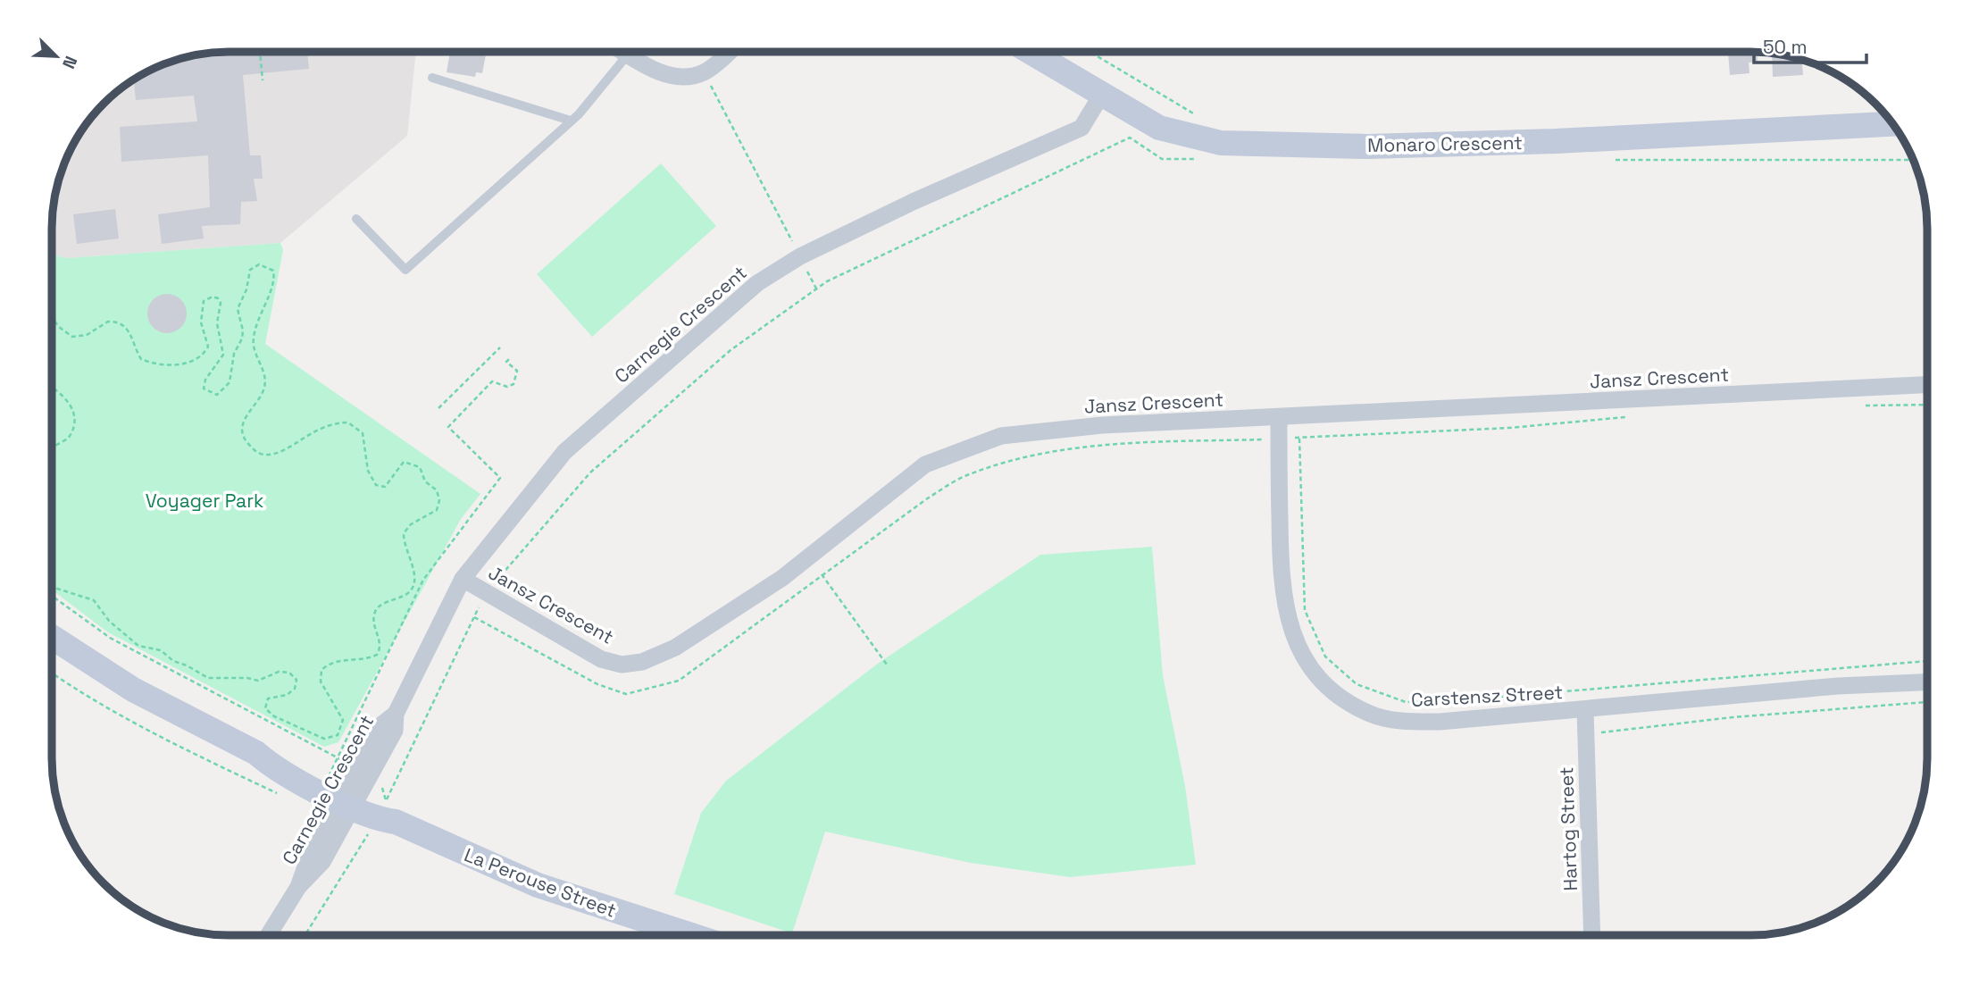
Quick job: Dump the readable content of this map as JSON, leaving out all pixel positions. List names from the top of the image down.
{
  "streets": {
    "street": [
      "Monaro Crescent",
      "Carnegie Crescent",
      "Jansz Crescent",
      "Carstensz Street",
      "Hartog Street",
      "La Perouse Street"
    ]
  },
  "crossings": [
    ["Monaro Crescent", "Carnegie Crescent"],
    ["Carnegie Crescent", "Jansz Crescent"],
    ["Carnegie Crescent", "La Perouse Street"],
    ["Jansz Crescent", "Carstensz Street"],
    ["Carstensz Street", "Hartog Street"]
  ],
  "parks": ["Voyager Park"],
  "scale_bar": "50 m",
  "north": "bottom right"
}
